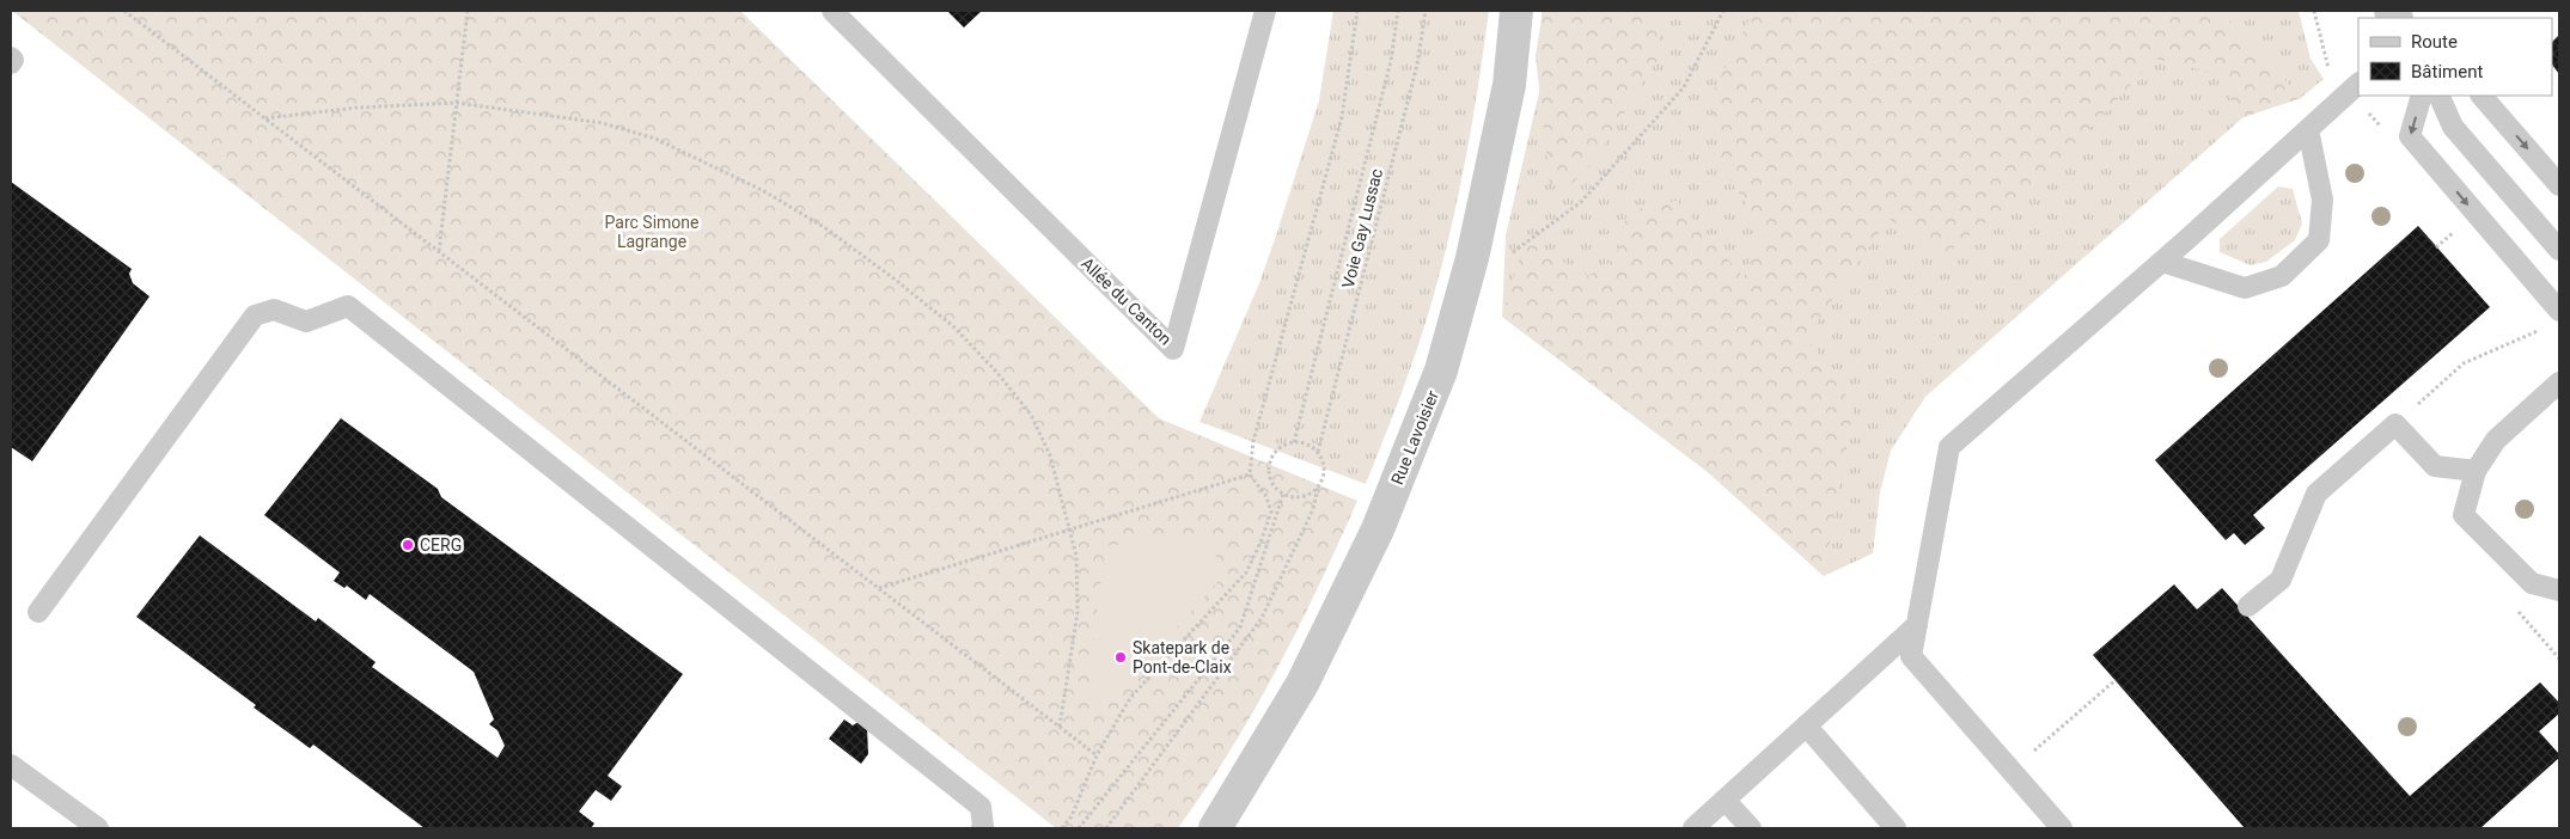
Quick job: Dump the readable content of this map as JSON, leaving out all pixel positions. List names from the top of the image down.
{
  "streets": {
    "street": ["Rue Lavoisier"],
    "lane": ["Allée du Canton"],
    "path": ["Voie Gay Lussac"]
  },
  "parks": ["Parc Simone Lagrange"],
  "places": ["CERG", "Skatepark de Pont-de-Claix"],
  "legend": ["Route", "Bâtiment"]
}
